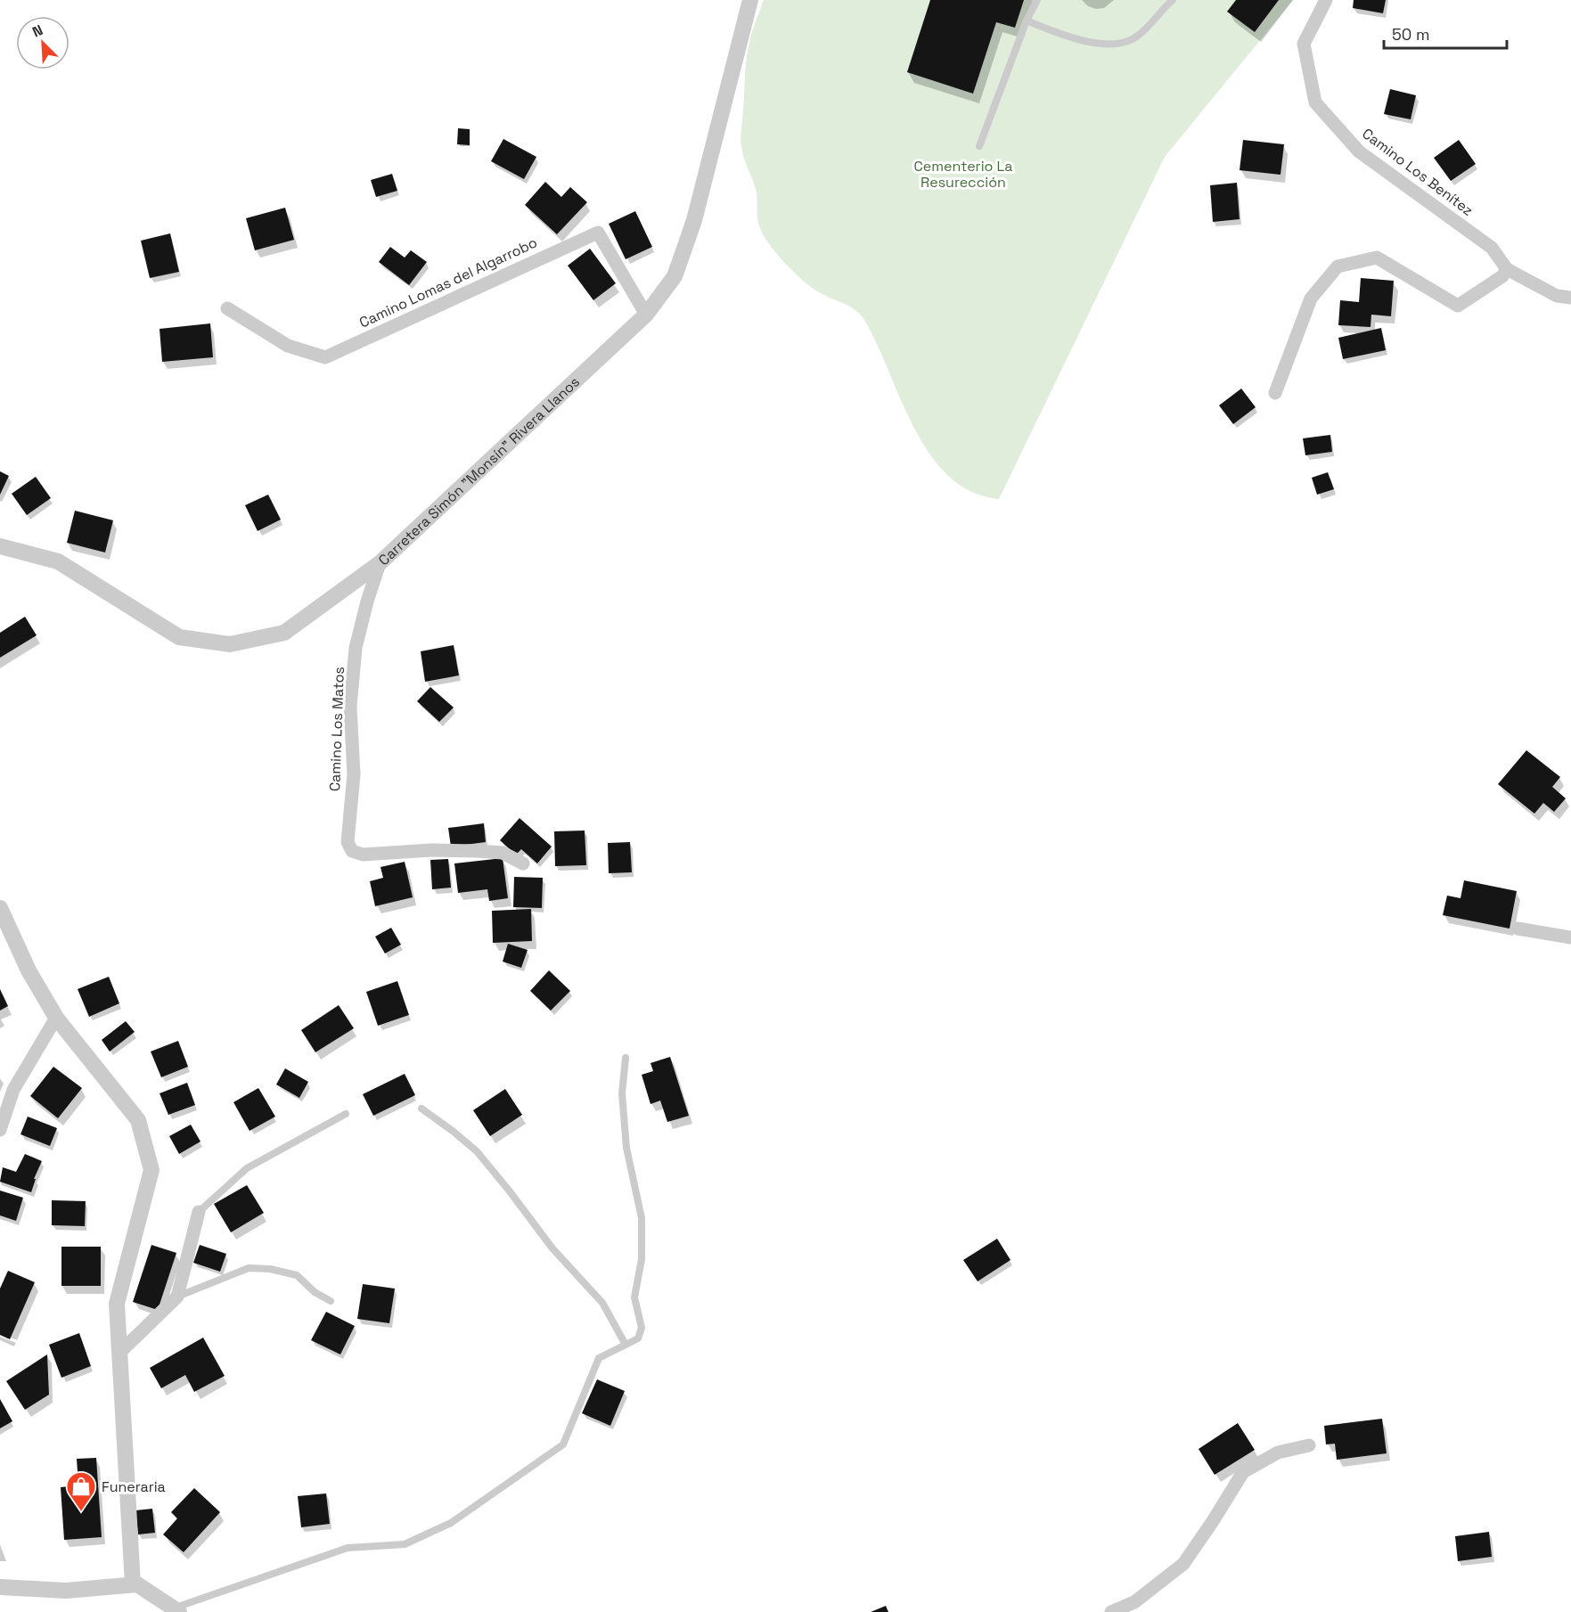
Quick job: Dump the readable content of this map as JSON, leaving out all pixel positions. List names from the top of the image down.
{
  "streets": {
    "street": [
      "Camino Los Benítez",
      "Camino Lomas del Algarrobo",
      "Carretera Simón \"Monsín\" Rivera Llanos",
      "Camino Los Matos"
    ]
  },
  "crossings": [
    ["Camino Lomas del Algarrobo", "Carretera Simón \"Monsín\" Rivera Llanos"],
    ["Carretera Simón \"Monsín\" Rivera Llanos", "Camino Los Matos"]
  ],
  "parks": ["Cementerio La Resurección"],
  "places": {
    "shop": ["Funeraria"]
  },
  "scale_bar": "50 m",
  "north": "top left"
}
